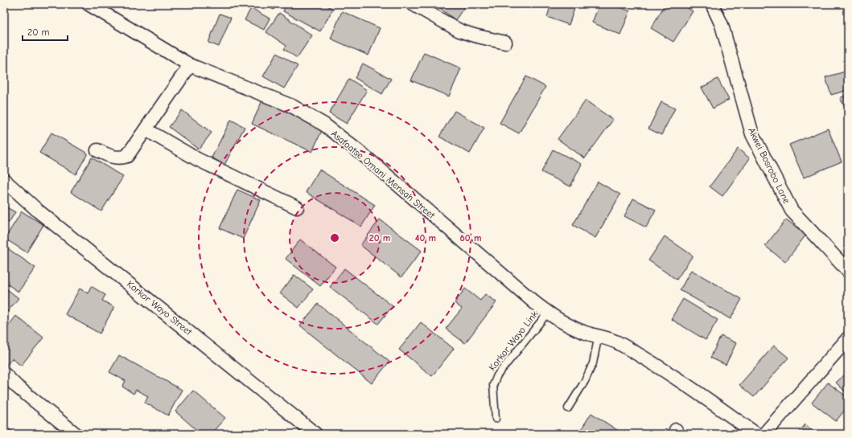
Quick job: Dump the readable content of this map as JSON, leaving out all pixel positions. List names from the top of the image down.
{
  "streets": {
    "street": ["Akwei Bosrobo Lane", "Asafoatse Omani Mensah Street", "Korkor Wayo Street"],
    "lane": ["Korkor Wayo Link"]
  },
  "crossings": [
    ["Asafoatse Omani Mensah Street", "Korkor Wayo Link"]
  ],
  "scale_bar": "20 m",
  "rings": ["20 m", "40 m", "60 m"]
}
